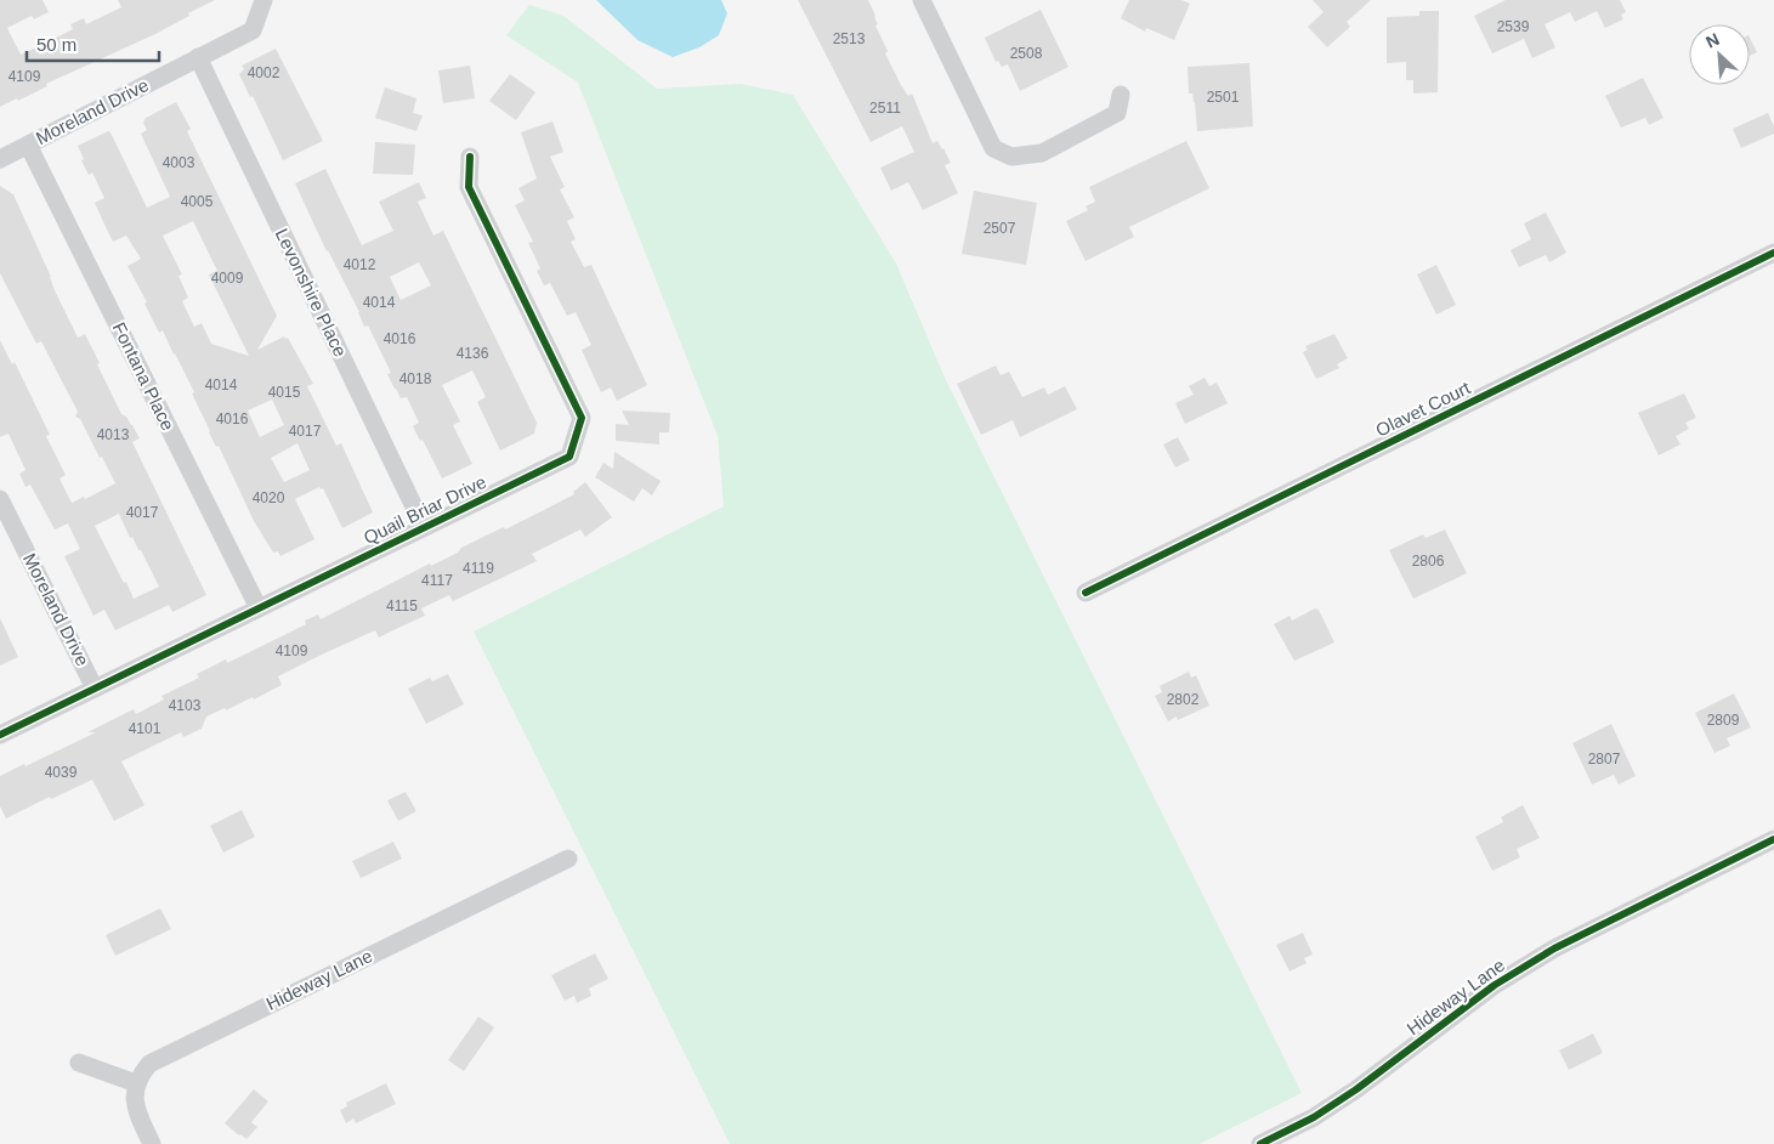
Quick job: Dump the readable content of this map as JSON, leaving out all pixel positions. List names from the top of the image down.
{
  "streets": {
    "street": [
      "Moreland Drive",
      "Levonshire Place",
      "Fontana Place",
      "Olavet Court",
      "Quail Briar Drive",
      "Hideway Lane"
    ]
  },
  "crossings": [
    ["Moreland Drive", "Levonshire Place"],
    ["Moreland Drive", "Fontana Place"],
    ["Moreland Drive", "Quail Briar Drive"],
    ["Levonshire Place", "Quail Briar Drive"],
    ["Fontana Place", "Quail Briar Drive"]
  ],
  "house_numbers": [
    "2539",
    "2513",
    "2508",
    "4002",
    "4109",
    "2501",
    "2511",
    "4003",
    "4005",
    "2507",
    "4012",
    "4009",
    "4014",
    "4016",
    "4136",
    "4018",
    "4014",
    "4015",
    "4016",
    "4017",
    "4013",
    "4020",
    "4017",
    "2806",
    "4119",
    "4117",
    "4115",
    "4109",
    "2802",
    "4103",
    "2809",
    "4101",
    "2807",
    "4039"
  ],
  "scale_bar": "50 m",
  "north": "top left"
}
